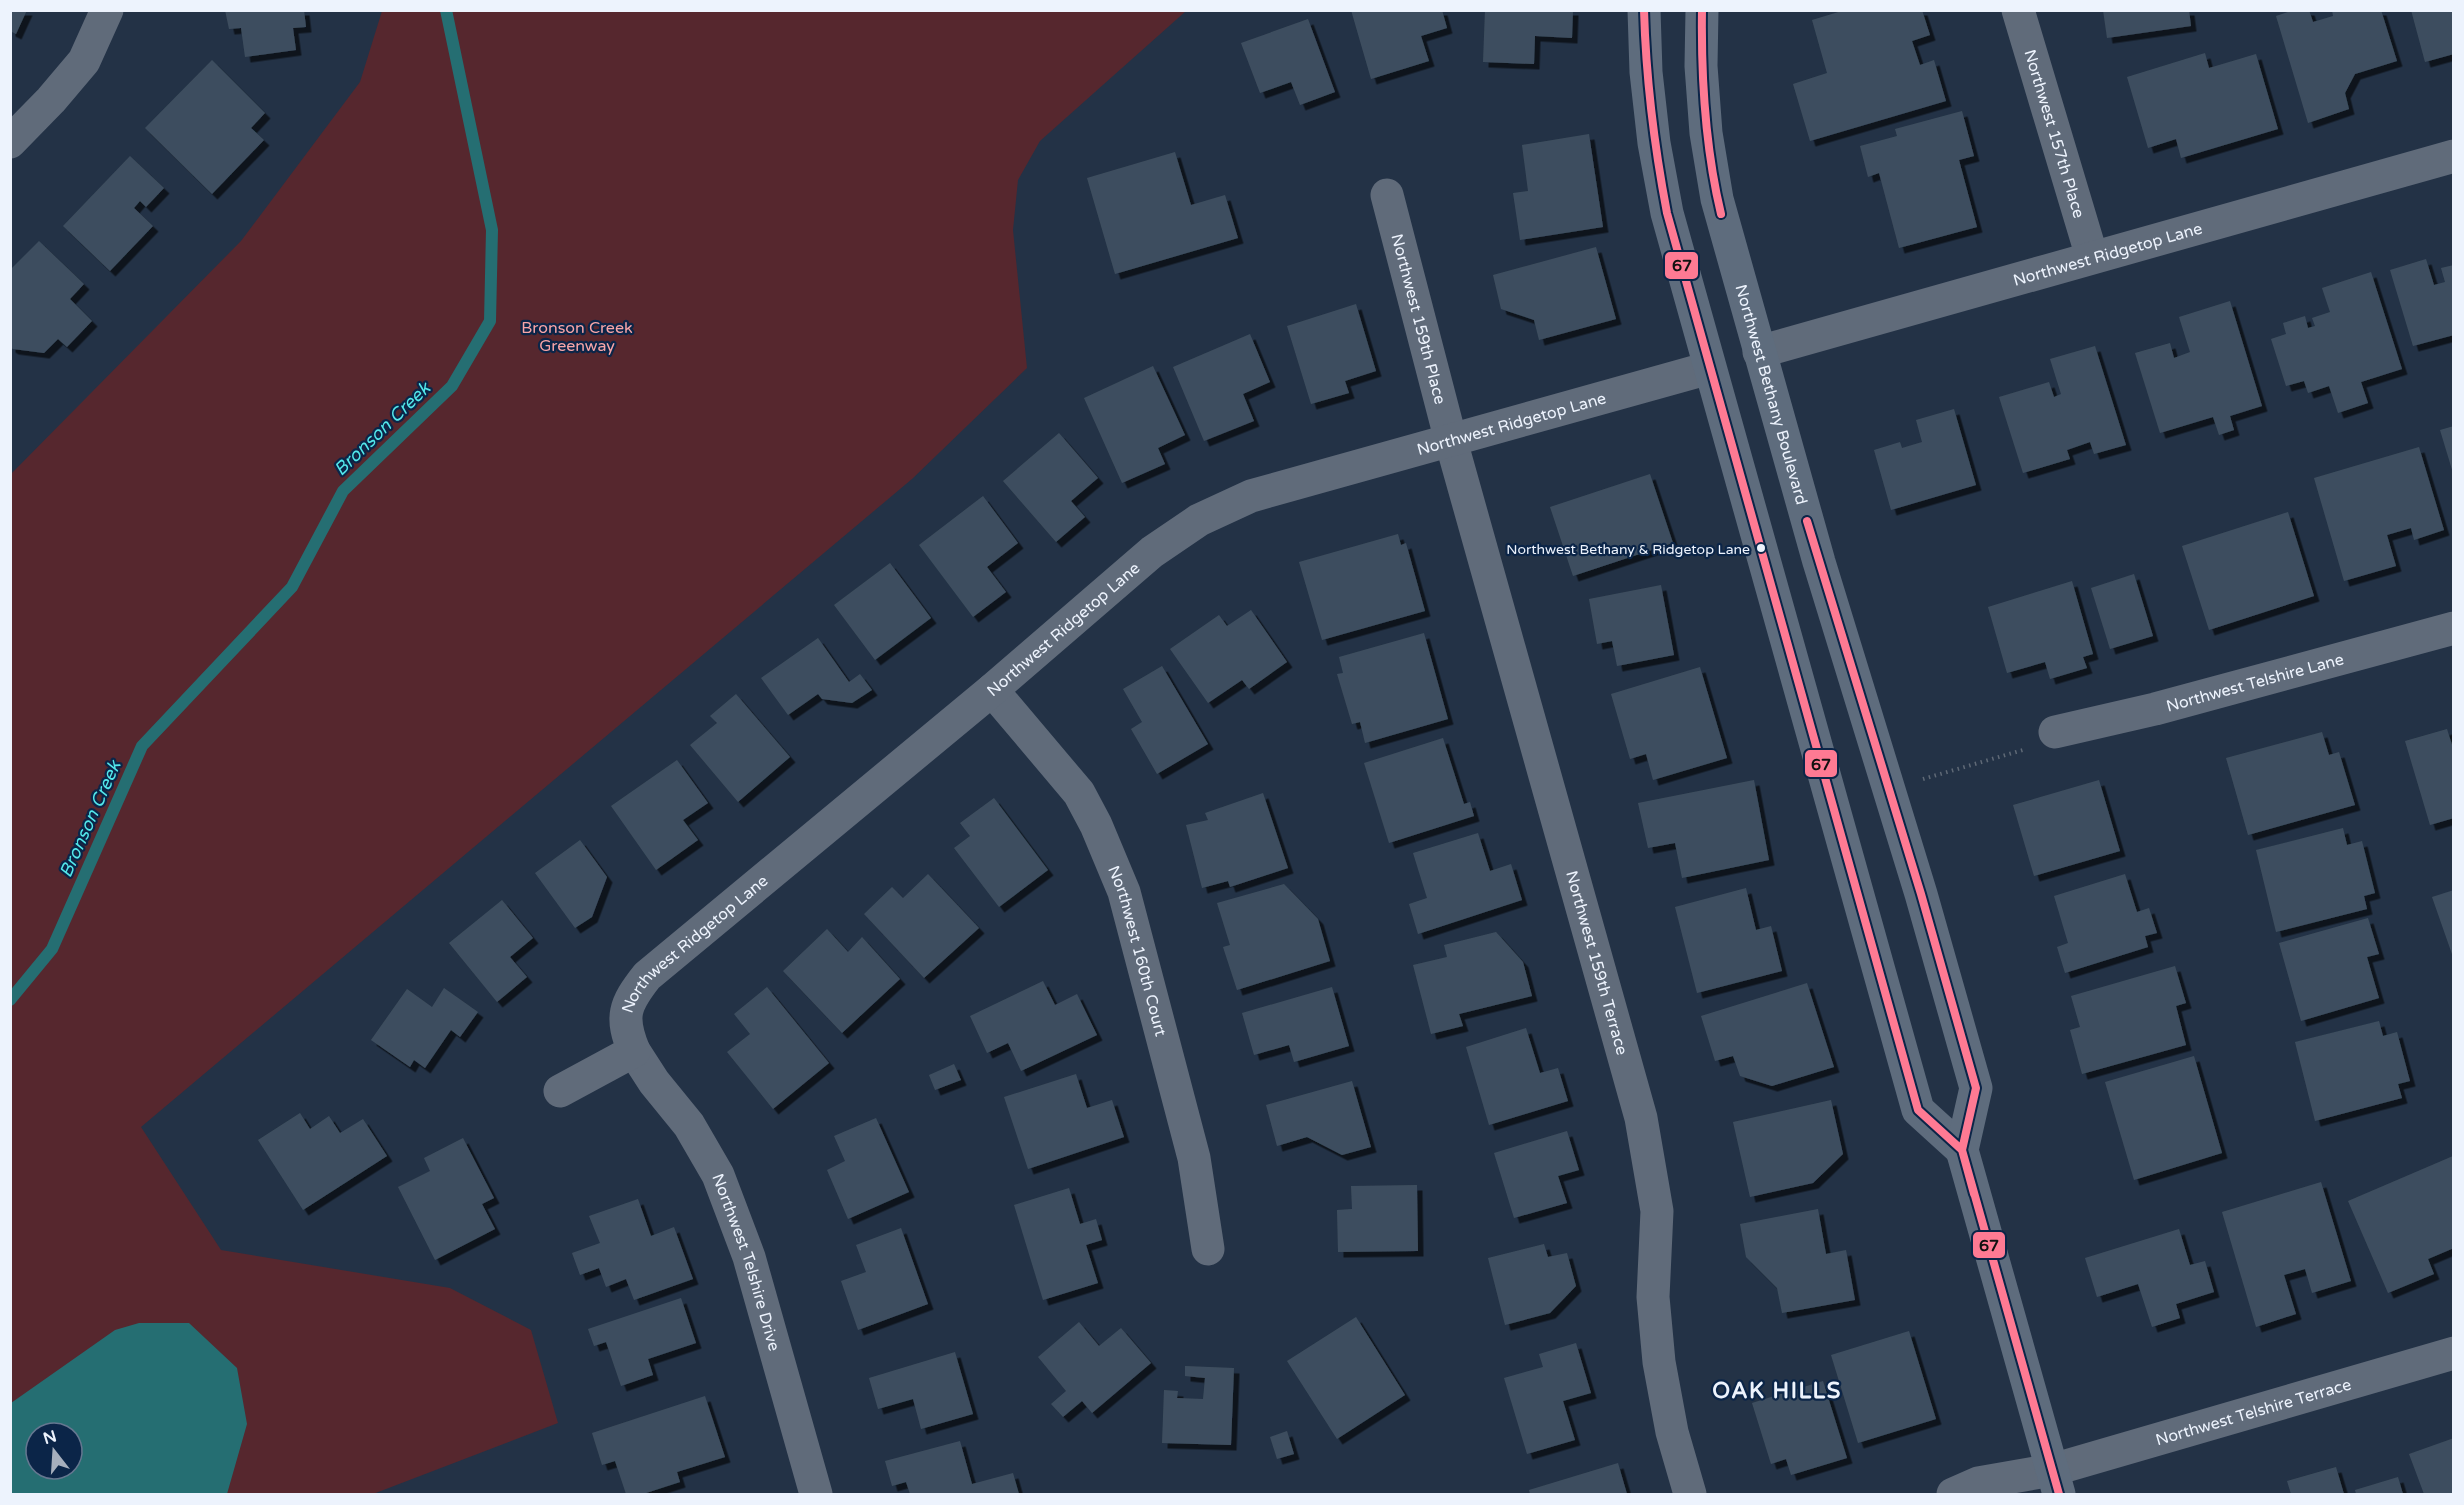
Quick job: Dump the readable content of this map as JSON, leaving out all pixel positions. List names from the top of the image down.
{
  "streets": {
    "main road": ["Northwest Bethany Boulevard"],
    "street": [
      "Northwest 157th Place",
      "Northwest Ridgetop Lane",
      "Northwest 159th Place",
      "Northwest Telshire Lane",
      "Northwest 160th Court",
      "Northwest 159th Terrace",
      "Northwest Telshire Drive",
      "Northwest Telshire Terrace"
    ]
  },
  "crossings": [
    ["Northwest 157th Place", "Northwest Ridgetop Lane"],
    ["Northwest Ridgetop Lane", "Northwest 159th Place"],
    ["Northwest Ridgetop Lane", "Northwest Bethany Boulevard"],
    ["Northwest Ridgetop Lane", "Northwest 160th Court"],
    ["Northwest Ridgetop Lane", "Northwest 159th Terrace"],
    ["Northwest Ridgetop Lane", "Northwest Telshire Drive"],
    ["Northwest 159th Place", "Northwest 159th Terrace"],
    ["Northwest Bethany Boulevard", "Northwest Telshire Terrace"]
  ],
  "districts": ["OAK HILLS"],
  "water": ["Bronson Creek"],
  "parks": ["Bronson Creek Greenway"],
  "places": ["Northwest Bethany & Ridgetop Lane"],
  "lines": ["transit line 67"],
  "north": "top"
}
